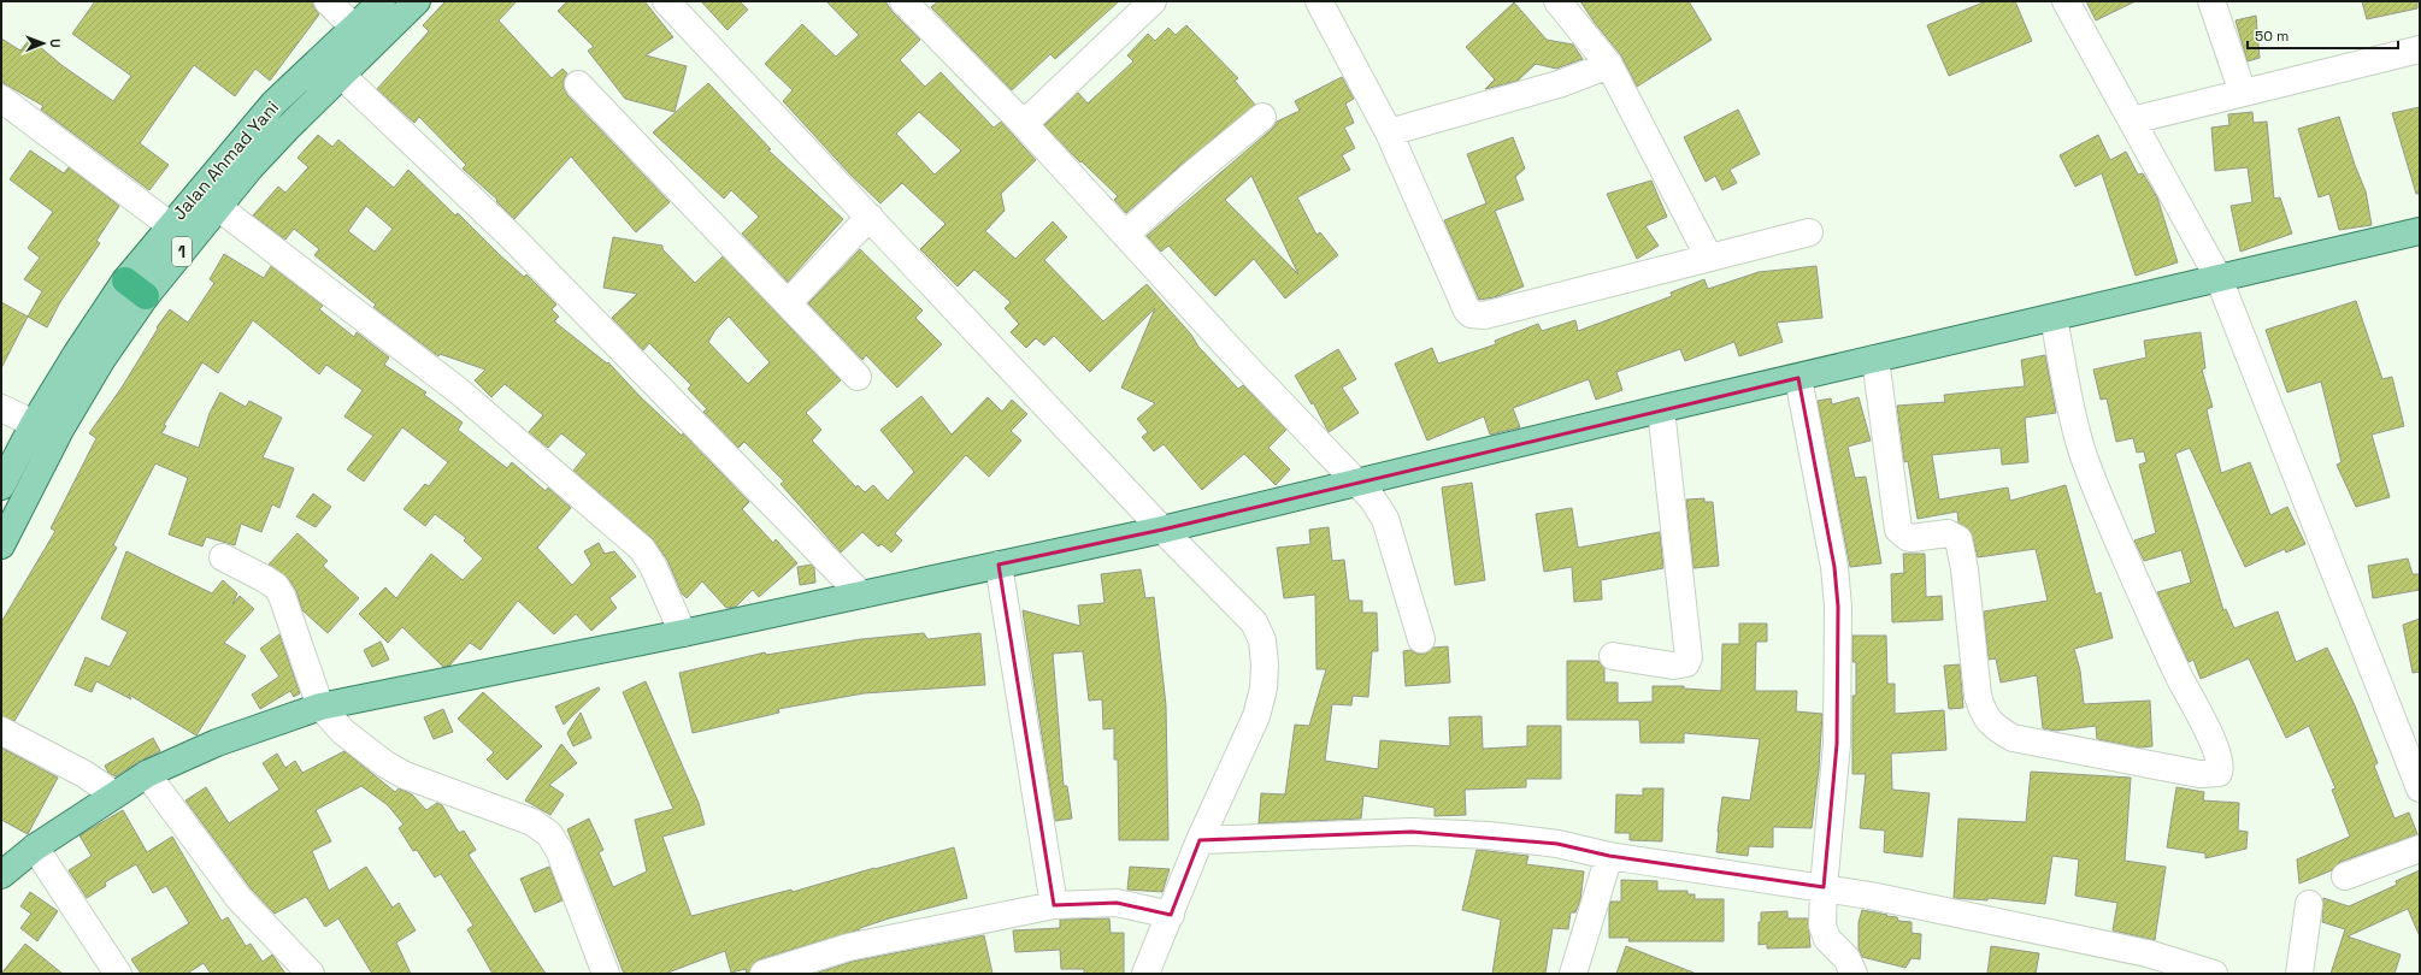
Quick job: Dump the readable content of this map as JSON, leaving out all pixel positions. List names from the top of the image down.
{
  "streets": {
    "main road": ["Jalan Ahmad Yani", "1"]
  },
  "crossings": [
    ["Jalan Ahmad Yani", "1"]
  ],
  "scale_bar": "50 m",
  "north": "right"
}
